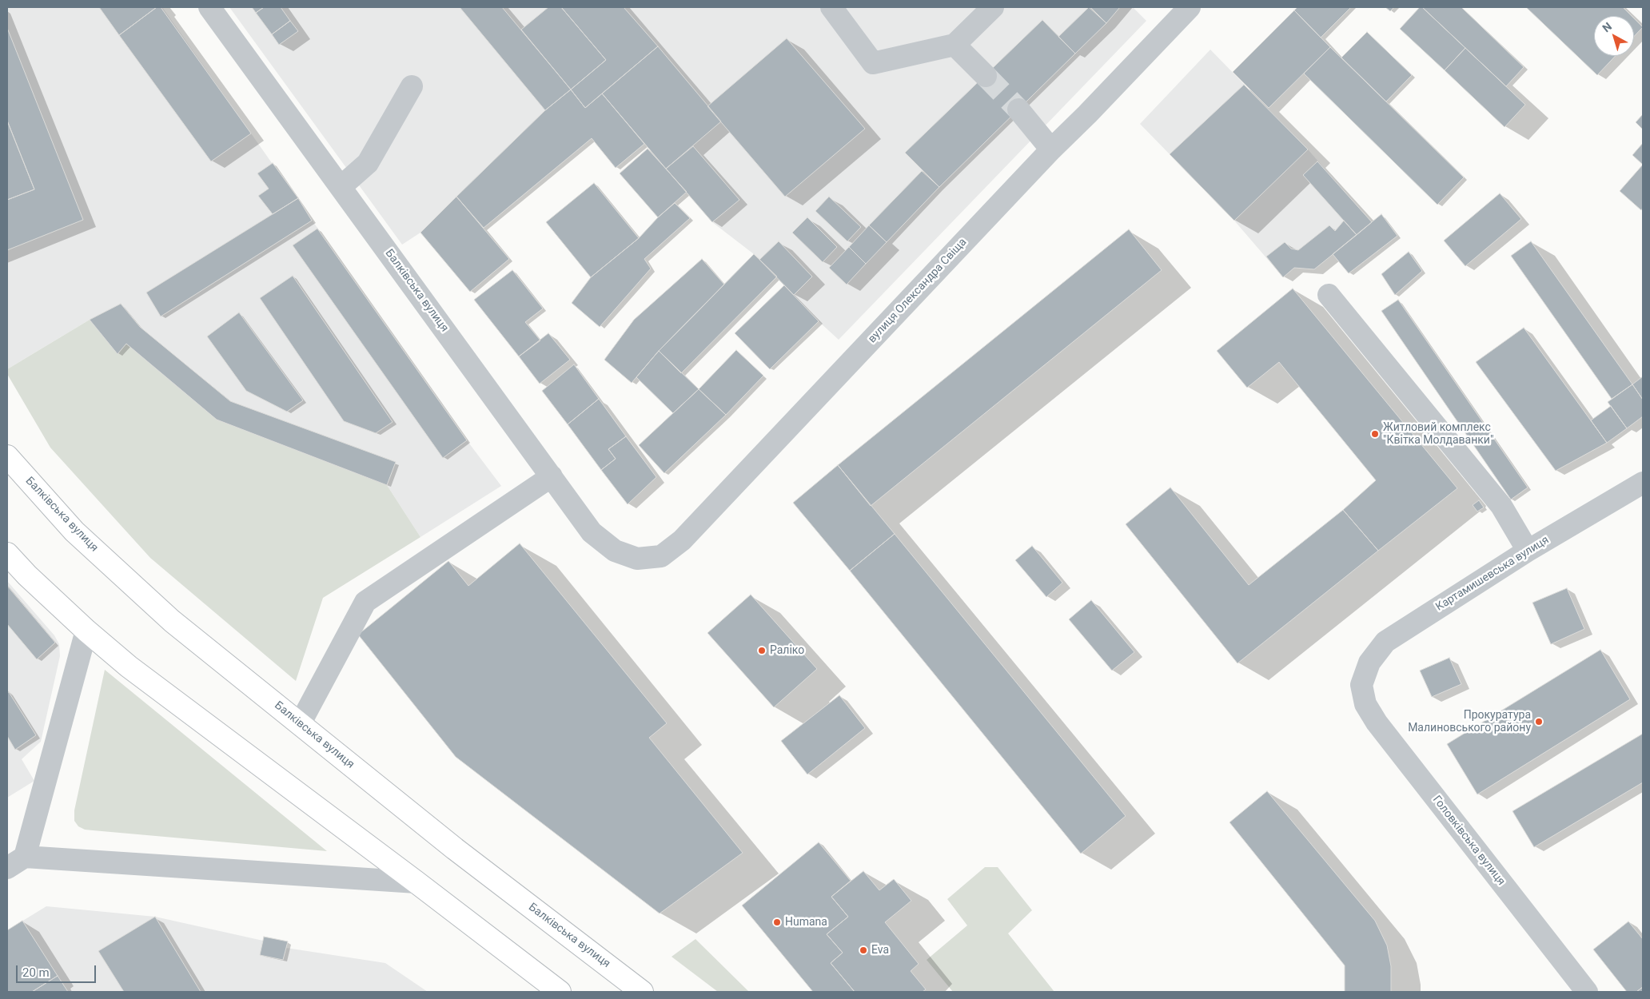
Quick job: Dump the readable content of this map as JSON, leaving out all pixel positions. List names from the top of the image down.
{
  "streets": {
    "main road": ["Балківська вулиця"],
    "street": ["вулиця Олександра Свіща", "Картамишевська вулиця", "Головківська вулиця"]
  },
  "crossings": [
    ["Балківська вулиця", "вулиця Олександра Свіща"],
    ["Картамишевська вулиця", "Головківська вулиця"]
  ],
  "places": [
    "Житловий комплекс \"Квітка Молдаванки\"",
    "Раліко",
    "Прокуратура Малиновського району",
    "Humana",
    "Eva"
  ],
  "scale_bar": "20 m",
  "north": "top left"
}
